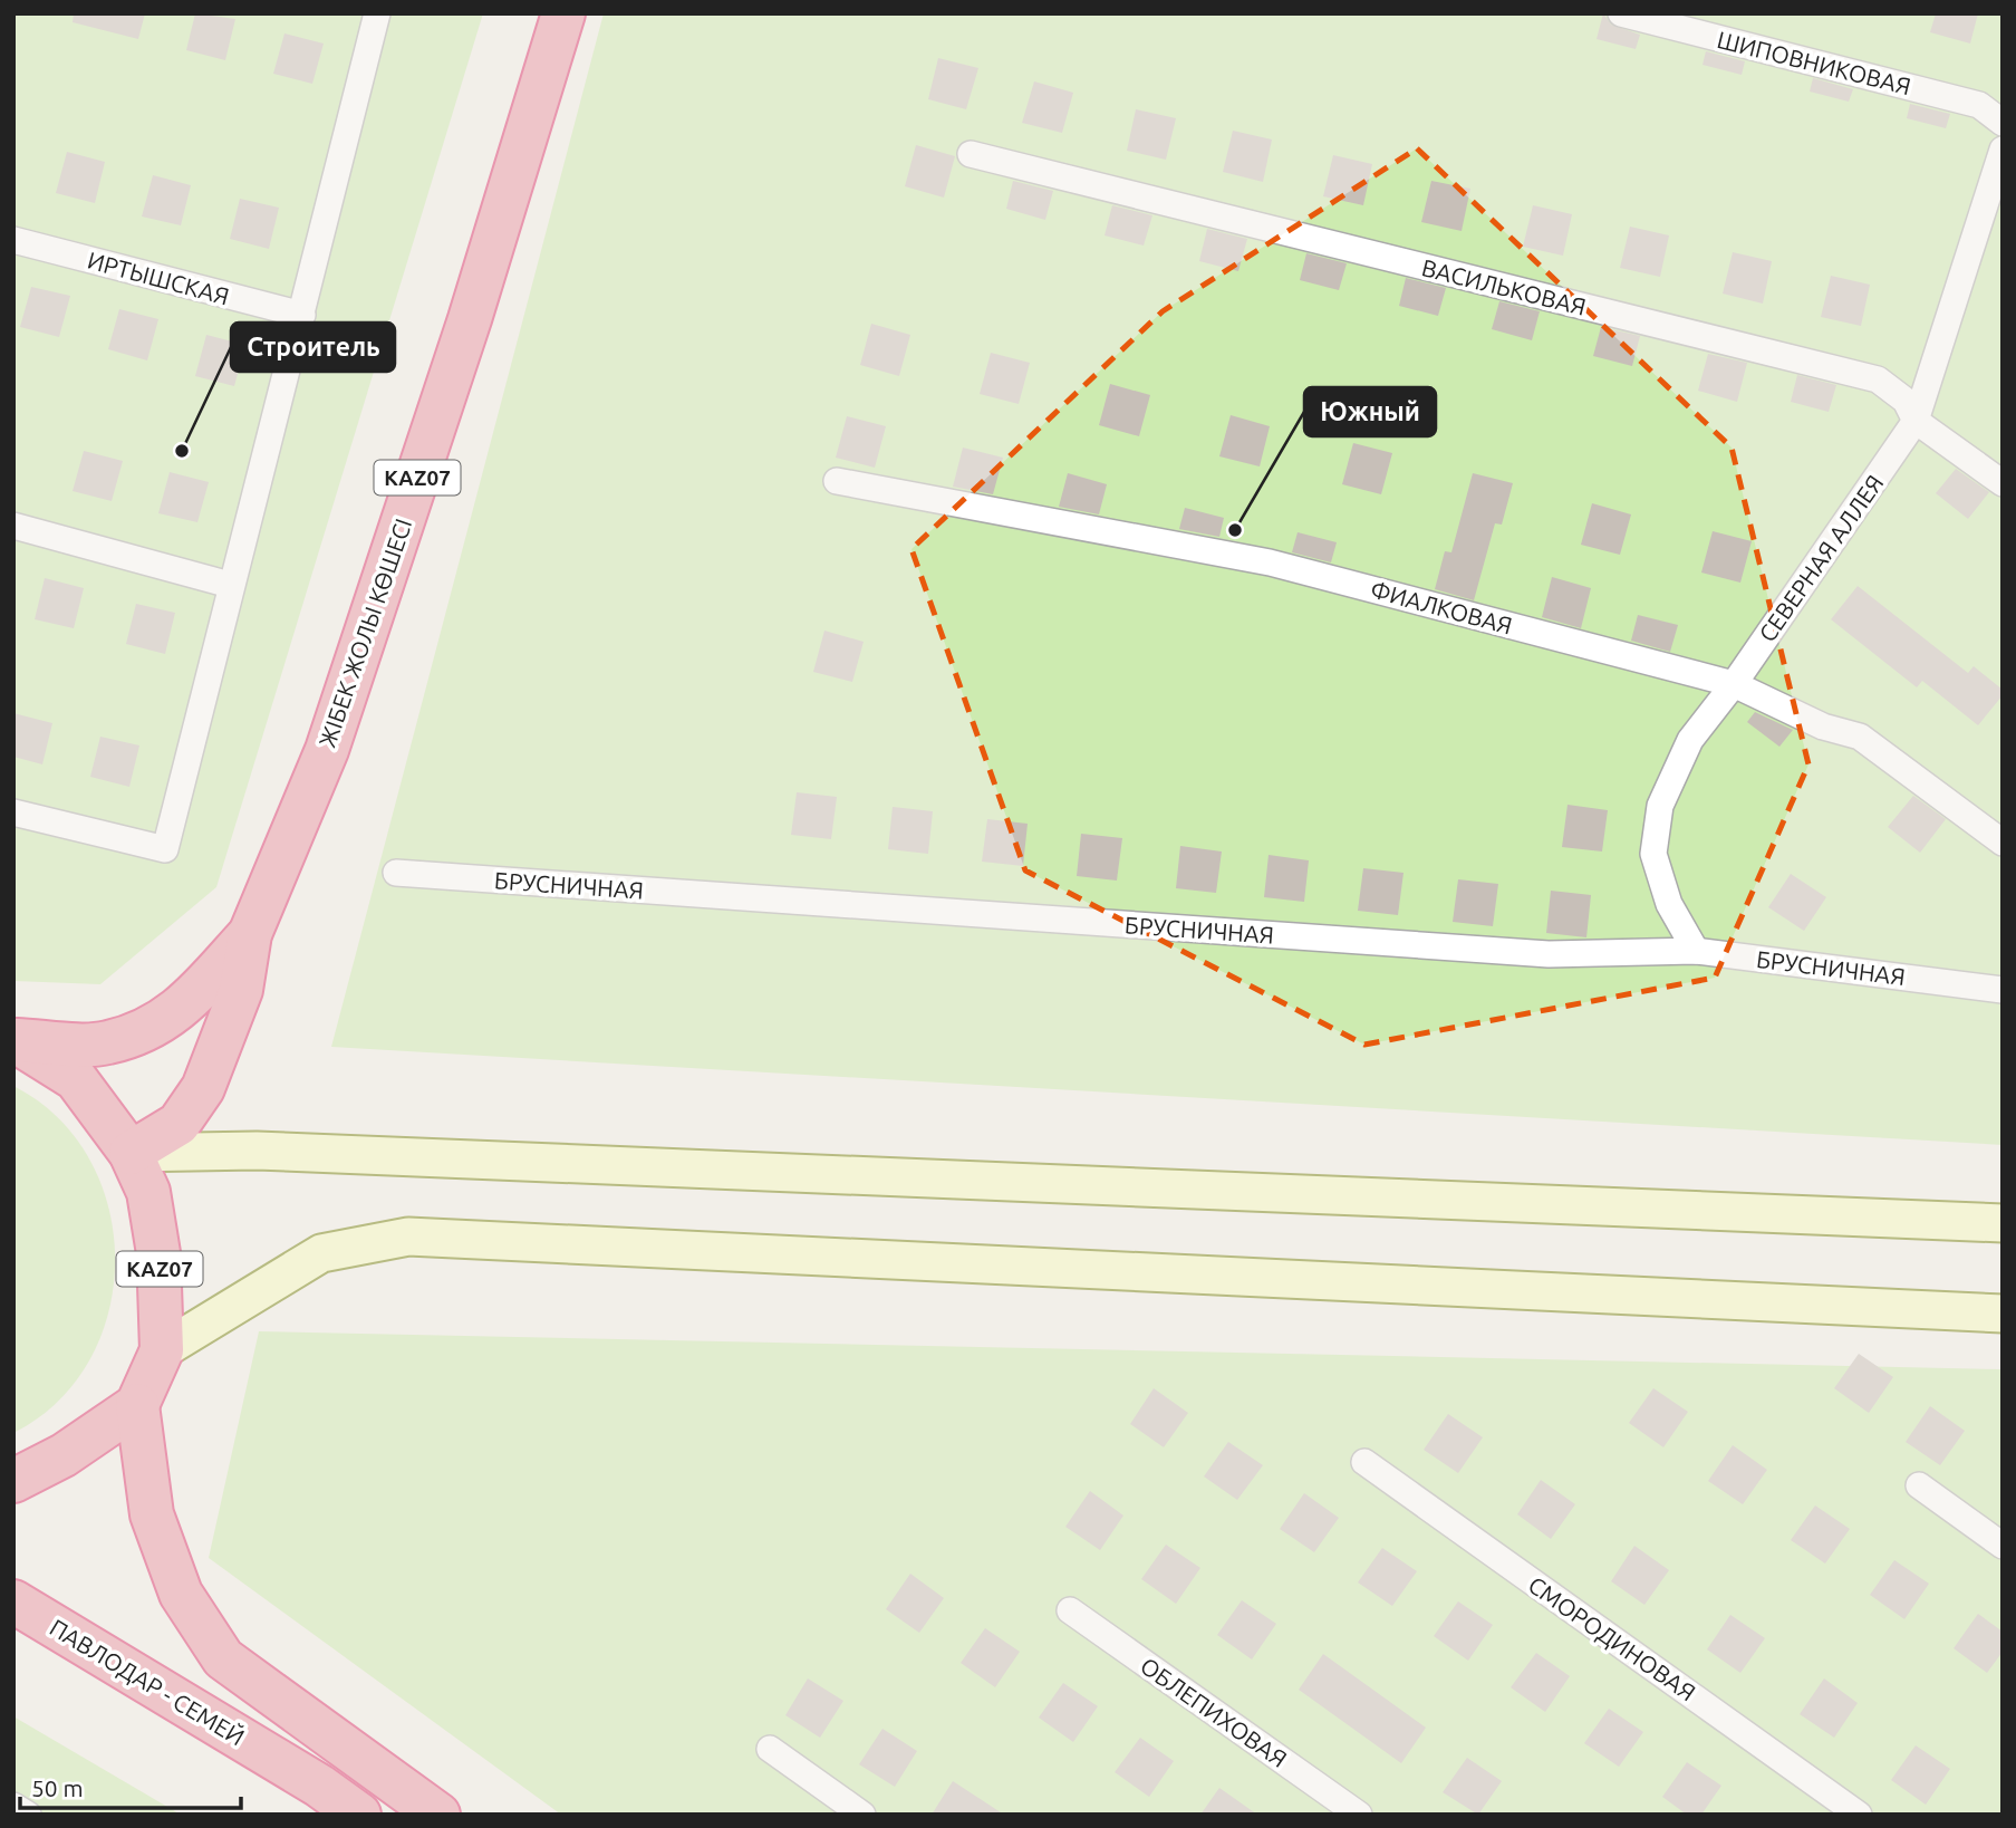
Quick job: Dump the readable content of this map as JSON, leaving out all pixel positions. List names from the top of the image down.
{
  "streets": {
    "highway": ["KAZ07", "ЖІБЕК ЖОЛЫ КӨШЕСІ", "ПАВЛОДАР - СЕМЕЙ"],
    "street": [
      "ШИПОВНИКОВАЯ",
      "ИРТЫШСКАЯ",
      "ВАСИЛЬКОВАЯ",
      "СЕВЕРНАЯ АЛЛЕЯ",
      "ФИАЛКОВАЯ",
      "БРУСНИЧНАЯ",
      "СМОРОДИНОВАЯ",
      "ОБЛЕПИХОВАЯ"
    ]
  },
  "crossings": [
    ["ВАСИЛЬКОВАЯ", "СЕВЕРНАЯ АЛЛЕЯ"],
    ["KAZ07", "ЖІБЕК ЖОЛЫ КӨШЕСІ"],
    ["СЕВЕРНАЯ АЛЛЕЯ", "ФИАЛКОВАЯ"],
    ["СЕВЕРНАЯ АЛЛЕЯ", "БРУСНИЧНАЯ"]
  ],
  "places": ["Строитель", "Южный"],
  "scale_bar": "50 m"
}
